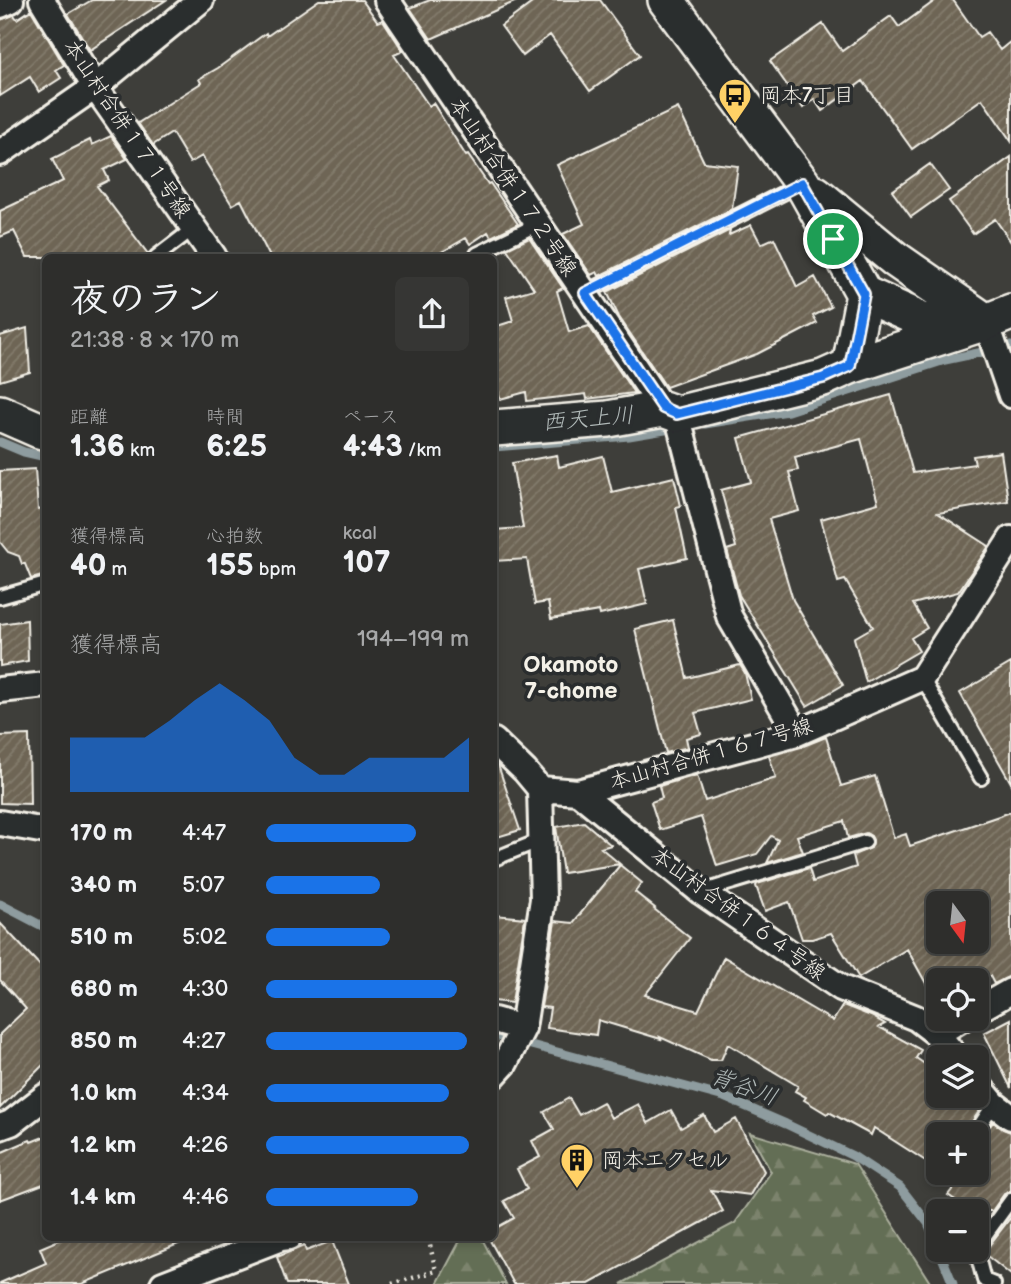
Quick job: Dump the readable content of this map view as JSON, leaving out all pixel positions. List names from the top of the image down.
{
  "streets": {
    "street": [
      "本山村合併１７１号線",
      "本山村合併１７２号線",
      "本山村合併１６７号線",
      "本山村合併１６４号線"
    ]
  },
  "crossings": [
    ["本山村合併１６７号線", "本山村合併１６４号線"]
  ],
  "districts": ["Okamoto 7-chome"],
  "water": ["西天上川", "背谷川"],
  "places": {
    "bus stop": ["岡本7丁目"],
    "building": ["岡本エクセル"]
  },
  "north": "bottom",
  "page": {
    "heading": ["夜のラン", "21:38 · 8 × 170 m"],
    "stats": [
      ["距離", "1.36 km"],
      ["時間", "6:25"],
      ["ペース", "4:43 /km"],
      ["獲得標高", "40 m"],
      ["心拍数", "155 bpm"],
      ["kcal", "107"]
    ],
    "chart": ["獲得標高", "194–199 m"],
    "list": [
      {
        "name": "170 m",
        "note": "4:47"
      },
      {
        "name": "340 m",
        "note": "5:07"
      },
      {
        "name": "510 m",
        "note": "5:02"
      },
      {
        "name": "680 m",
        "note": "4:30"
      },
      {
        "name": "850 m",
        "note": "4:27"
      },
      {
        "name": "1.0 km",
        "note": "4:34"
      },
      {
        "name": "1.2 km",
        "note": "4:26"
      },
      {
        "name": "1.4 km",
        "note": "4:46"
      }
    ],
    "map_buttons": ["+", "−"]
  }
}
